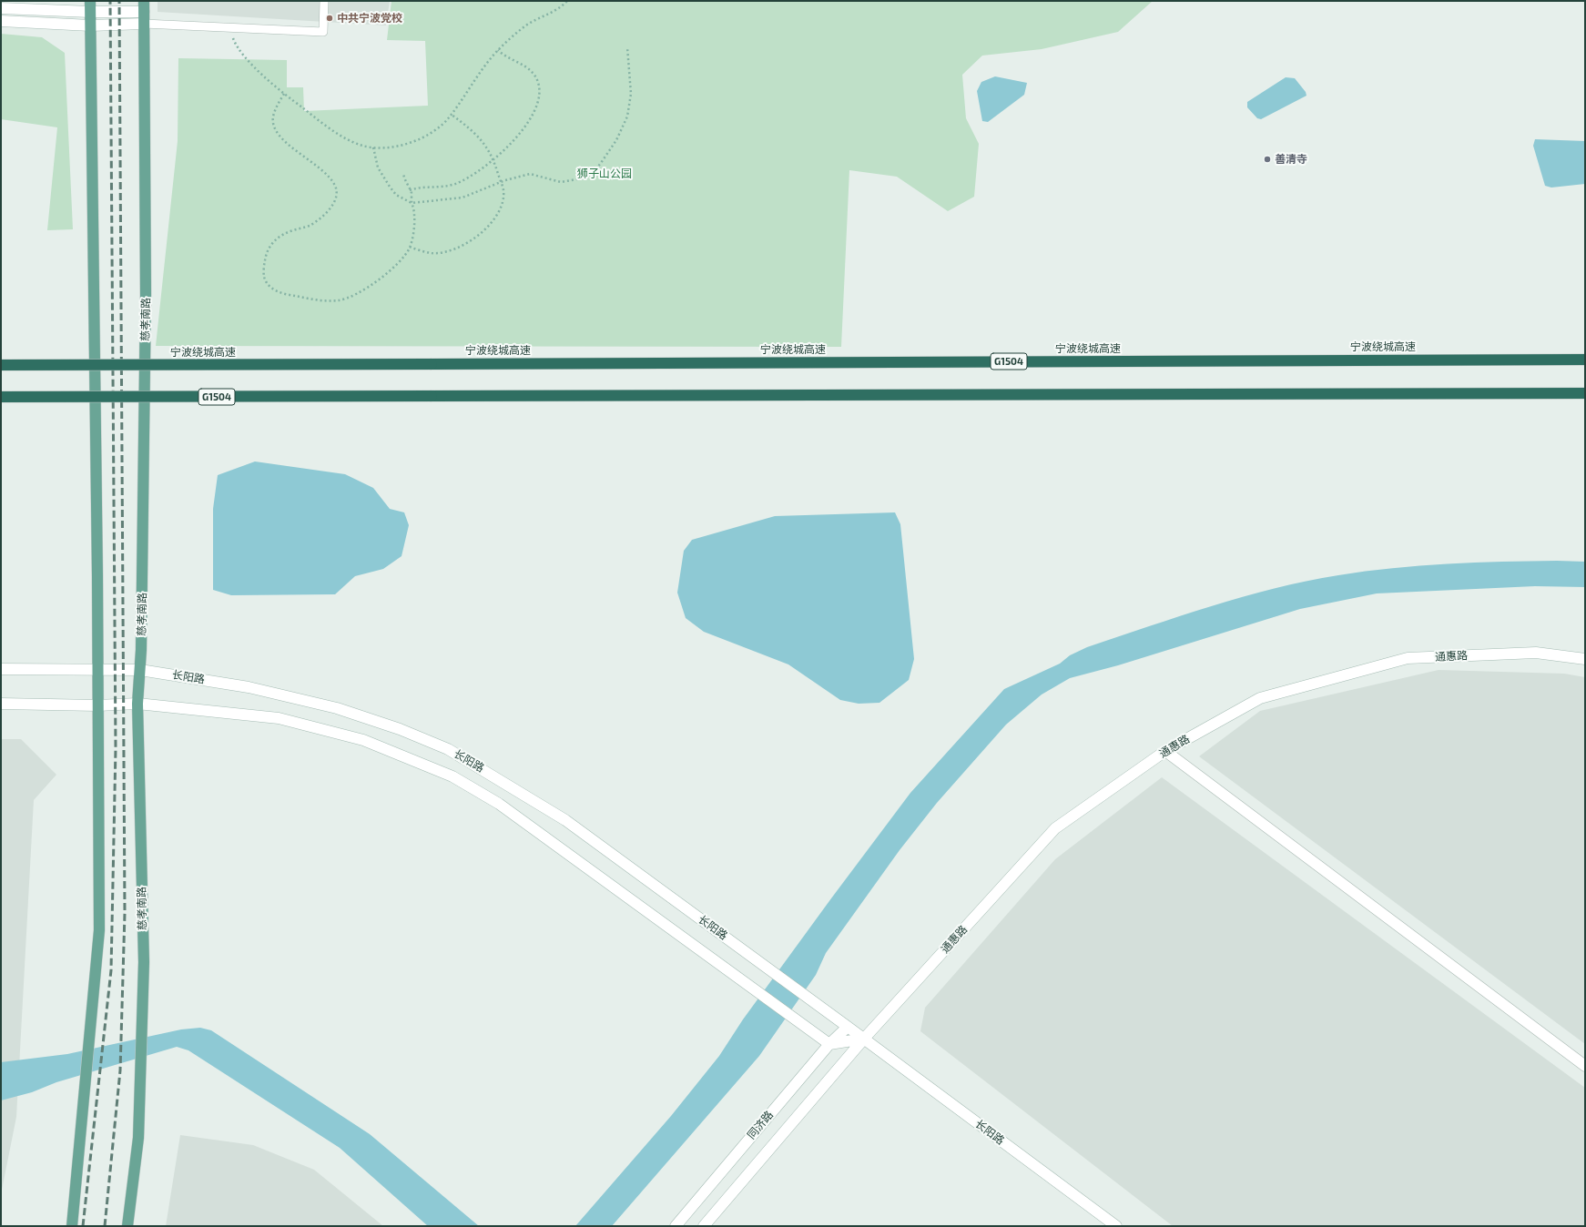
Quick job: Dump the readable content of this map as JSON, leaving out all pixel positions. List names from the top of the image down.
{
  "streets": {
    "highway": ["宁波绕城高速", "G1504"],
    "main road": [
      "慈孝南路",
      "通惠路",
      "长阳路",
      "同济路"
    ]
  },
  "crossings": [
    ["慈孝南路", "长阳路"],
    ["通惠路", "长阳路"],
    ["通惠路", "同济路"],
    ["长阳路", "同济路"]
  ],
  "parks": ["狮子山公园"],
  "places": ["中共宁波党校", "善清寺"]
}
